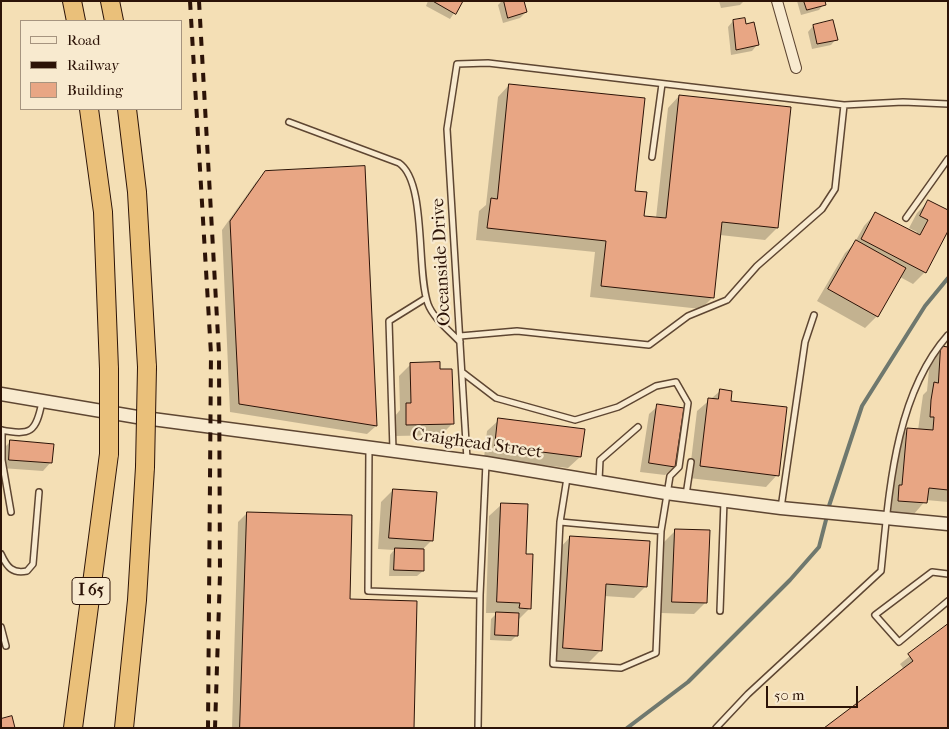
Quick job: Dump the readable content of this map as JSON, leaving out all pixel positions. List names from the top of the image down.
{
  "streets": {
    "highway": ["I 65"],
    "street": ["Craighead Street"],
    "lane": ["Oceanside Drive"]
  },
  "crossings": [
    ["Oceanside Drive", "Craighead Street"]
  ],
  "legend": ["Road", "Railway", "Building"],
  "scale_bar": "50 m"
}
